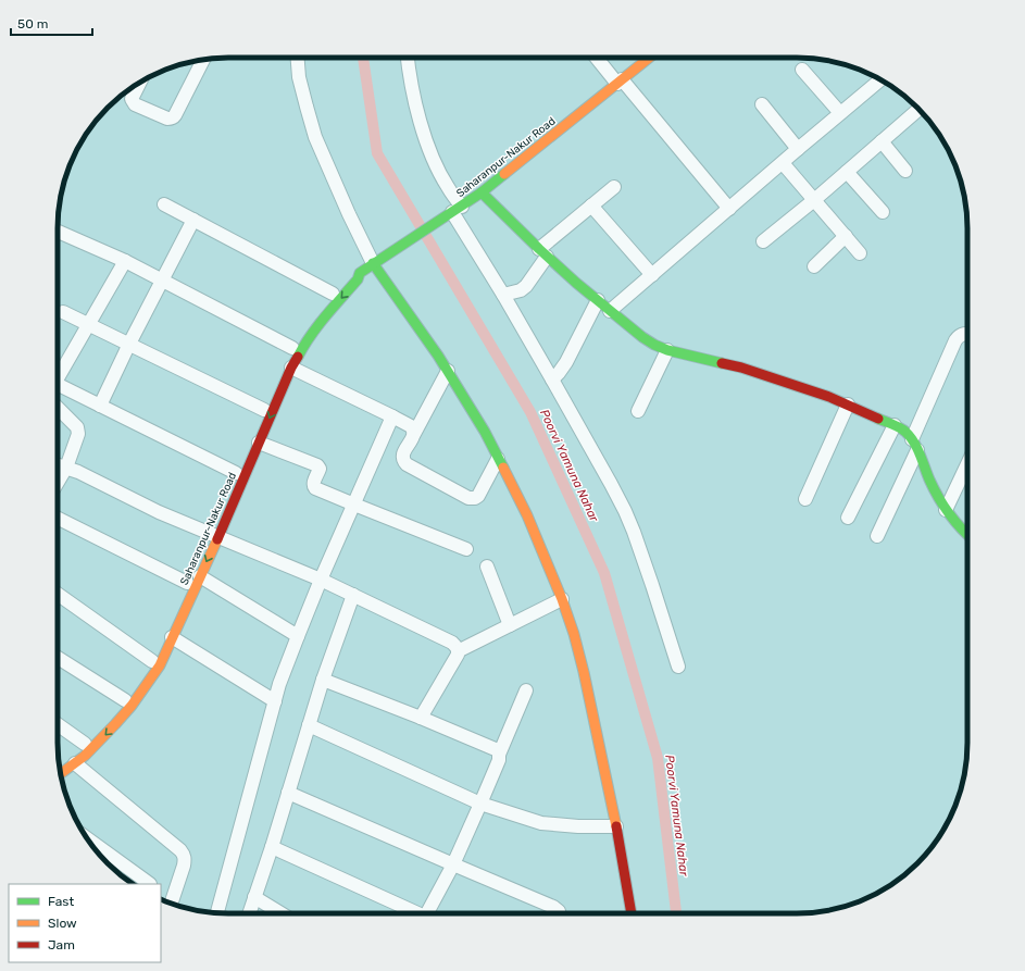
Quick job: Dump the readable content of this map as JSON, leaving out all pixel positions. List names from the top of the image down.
{
  "streets": {
    "main road": ["Saharanpur-Nakur Road"]
  },
  "water": ["Poorvi Yamuna Nahar"],
  "legend": ["Fast", "Slow", "Jam"],
  "scale_bar": "50 m"
}
